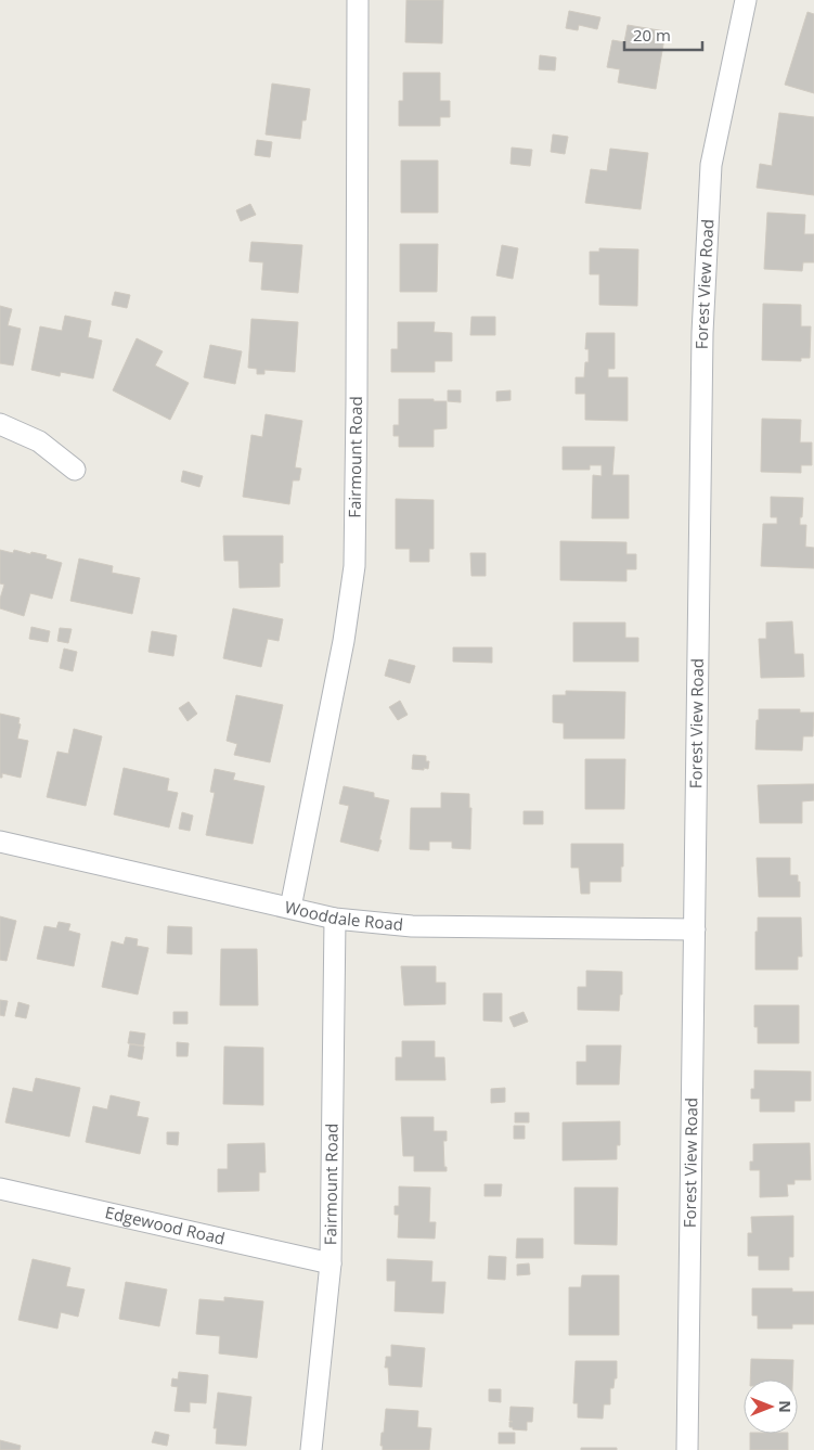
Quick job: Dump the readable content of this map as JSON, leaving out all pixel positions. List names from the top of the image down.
{
  "streets": {
    "street": [
      "Forest View Road",
      "Fairmount Road",
      "Wooddale Road",
      "Edgewood Road"
    ]
  },
  "crossings": [
    ["Forest View Road", "Wooddale Road"],
    ["Fairmount Road", "Wooddale Road"],
    ["Fairmount Road", "Edgewood Road"]
  ],
  "scale_bar": "20 m",
  "north": "right"
}
